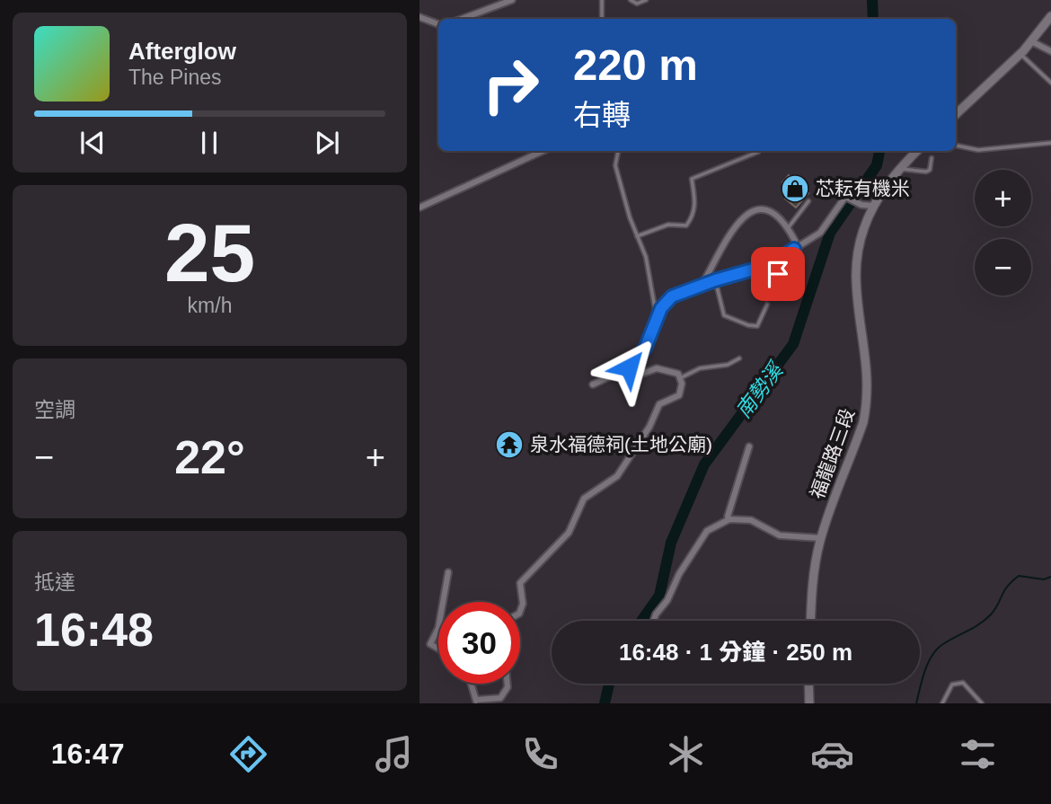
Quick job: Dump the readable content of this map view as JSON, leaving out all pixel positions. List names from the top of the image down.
{
  "streets": {
    "main road": ["福龍路三段"]
  },
  "water": ["南勢溪"],
  "places": {
    "shop": ["芯耘有機米"],
    "temple": ["泉水福德祠(土地公廟)"]
  },
  "page": {
    "turn": ["220 m", "右轉"],
    "song": ["Afterglow", "The Pines"],
    "map_buttons": ["+", "−"],
    "tile": [
      ["25", "km/h"],
      "空調",
      ["抵達", "16:48"]
    ],
    "heat": ["−", "22°", "+"],
    "limit": "30",
    "trip": "16:48 · 1 分鐘 · 250 m",
    "tabs": "16:47"
  }
}
